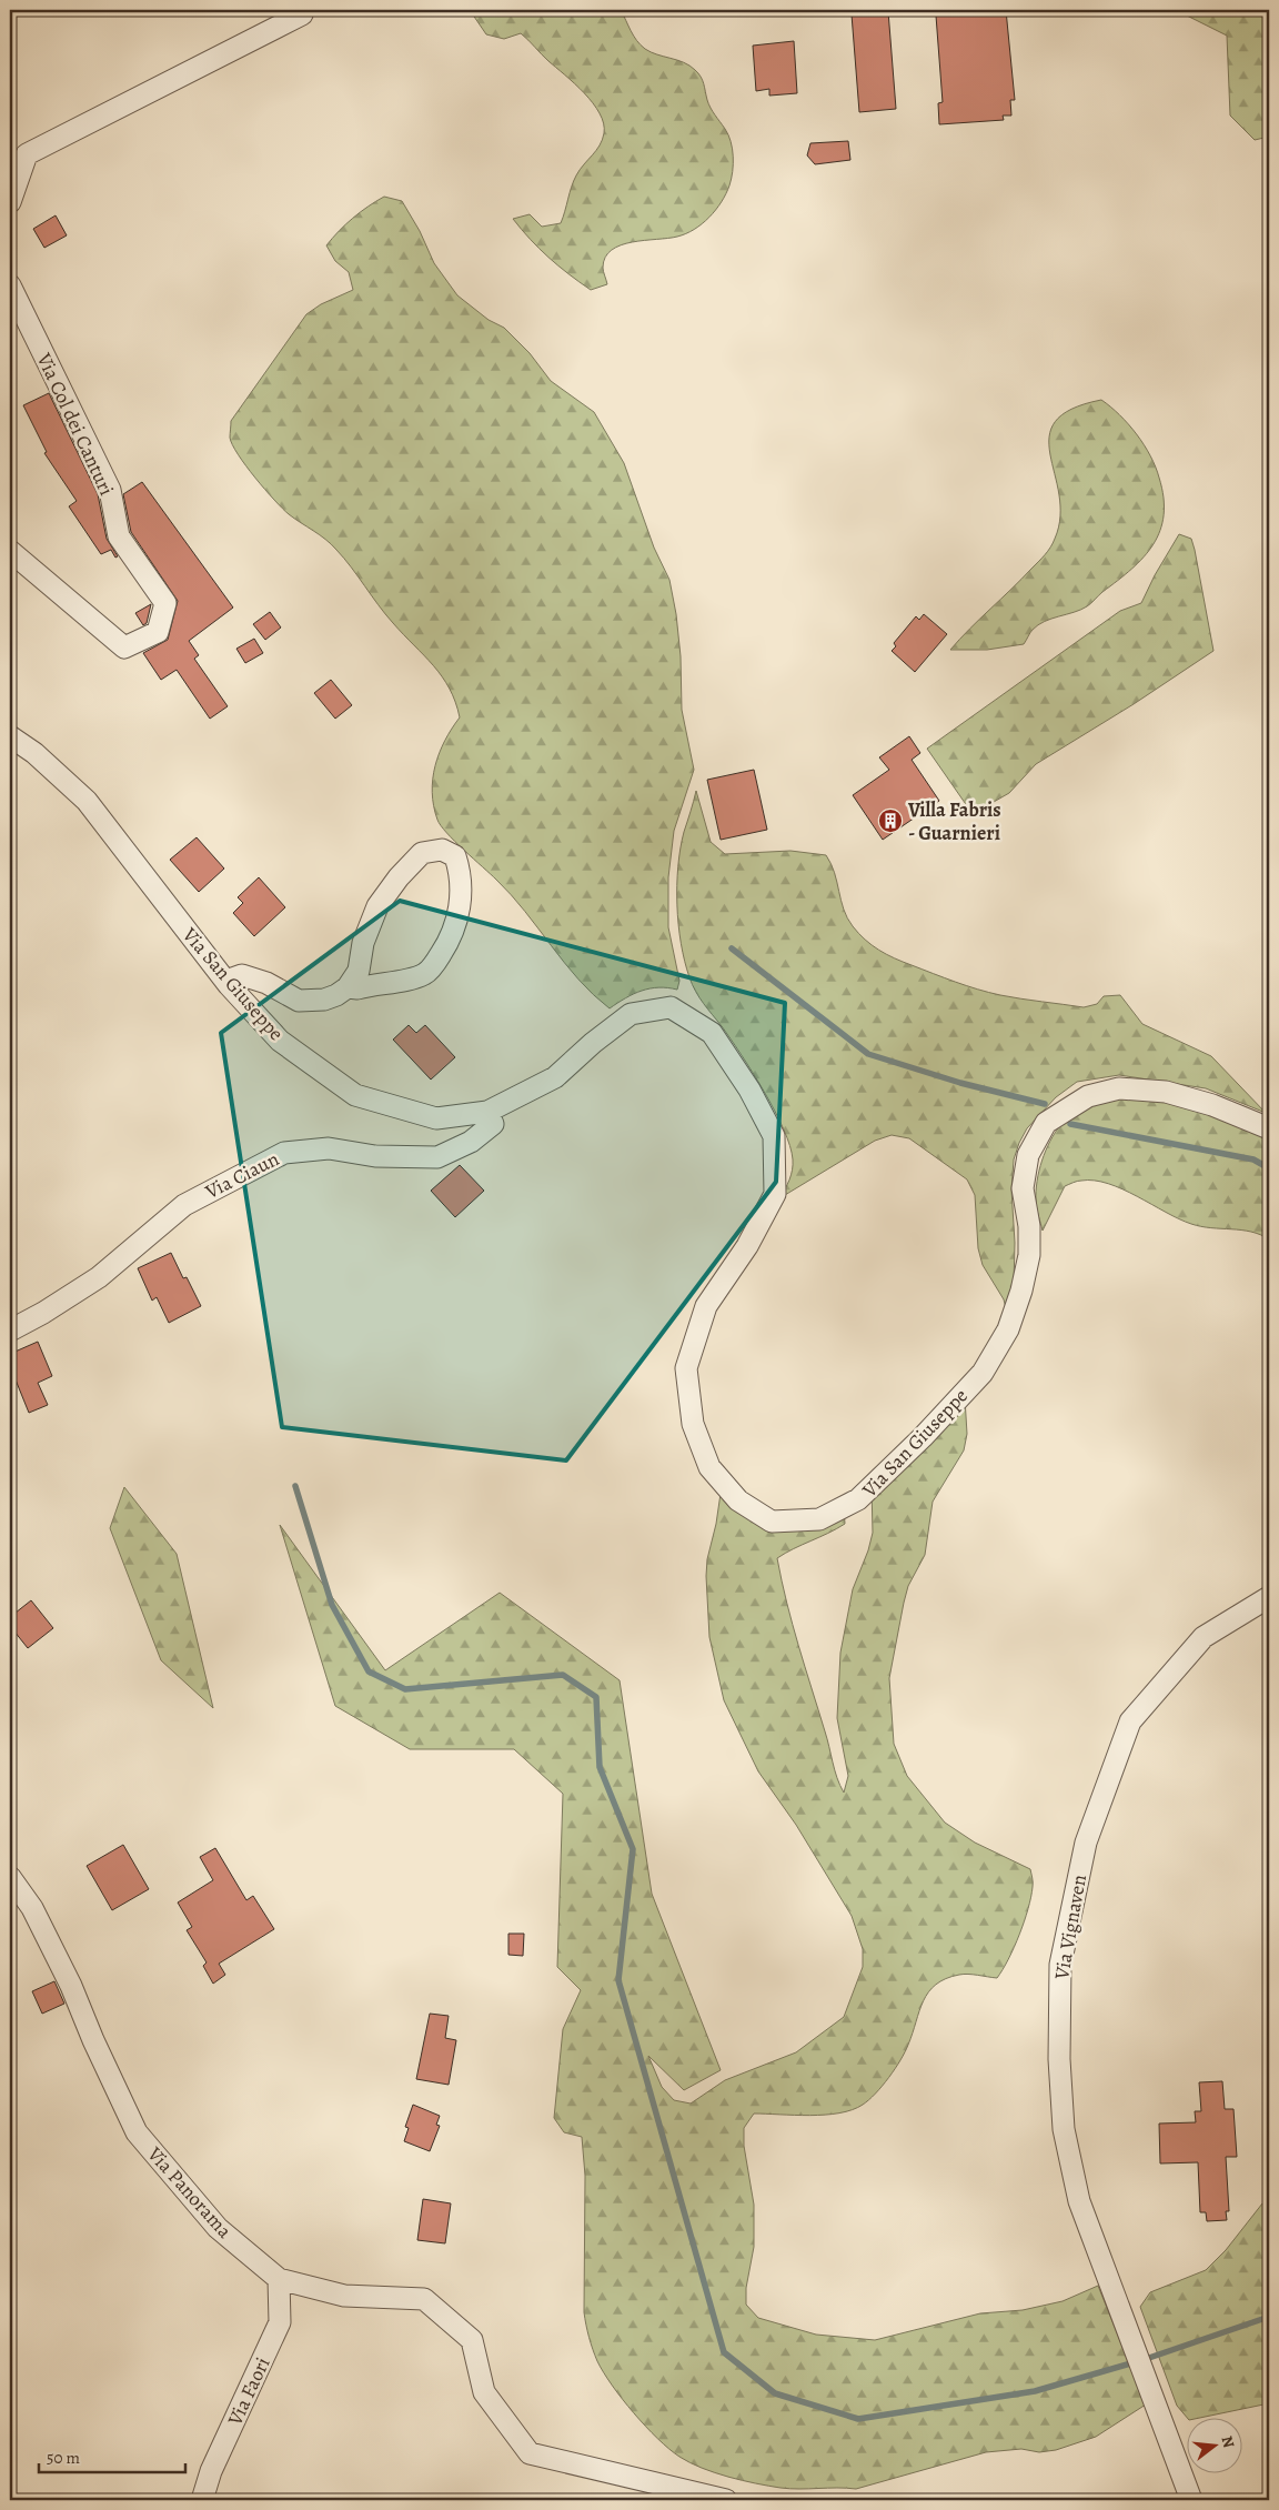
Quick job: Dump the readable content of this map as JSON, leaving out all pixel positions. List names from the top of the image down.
{
  "streets": {
    "street": [
      "Via Col dei Canturi",
      "Via San Giuseppe",
      "Via Ciaun",
      "Via Vignaven",
      "Via Panorama",
      "Via Faori"
    ]
  },
  "crossings": [
    ["Via San Giuseppe", "Via Ciaun"],
    ["Via Panorama", "Via Faori"]
  ],
  "places": {
    "building": ["Villa Fabris - Guarnieri"]
  },
  "scale_bar": "50 m",
  "north": "right"
}
